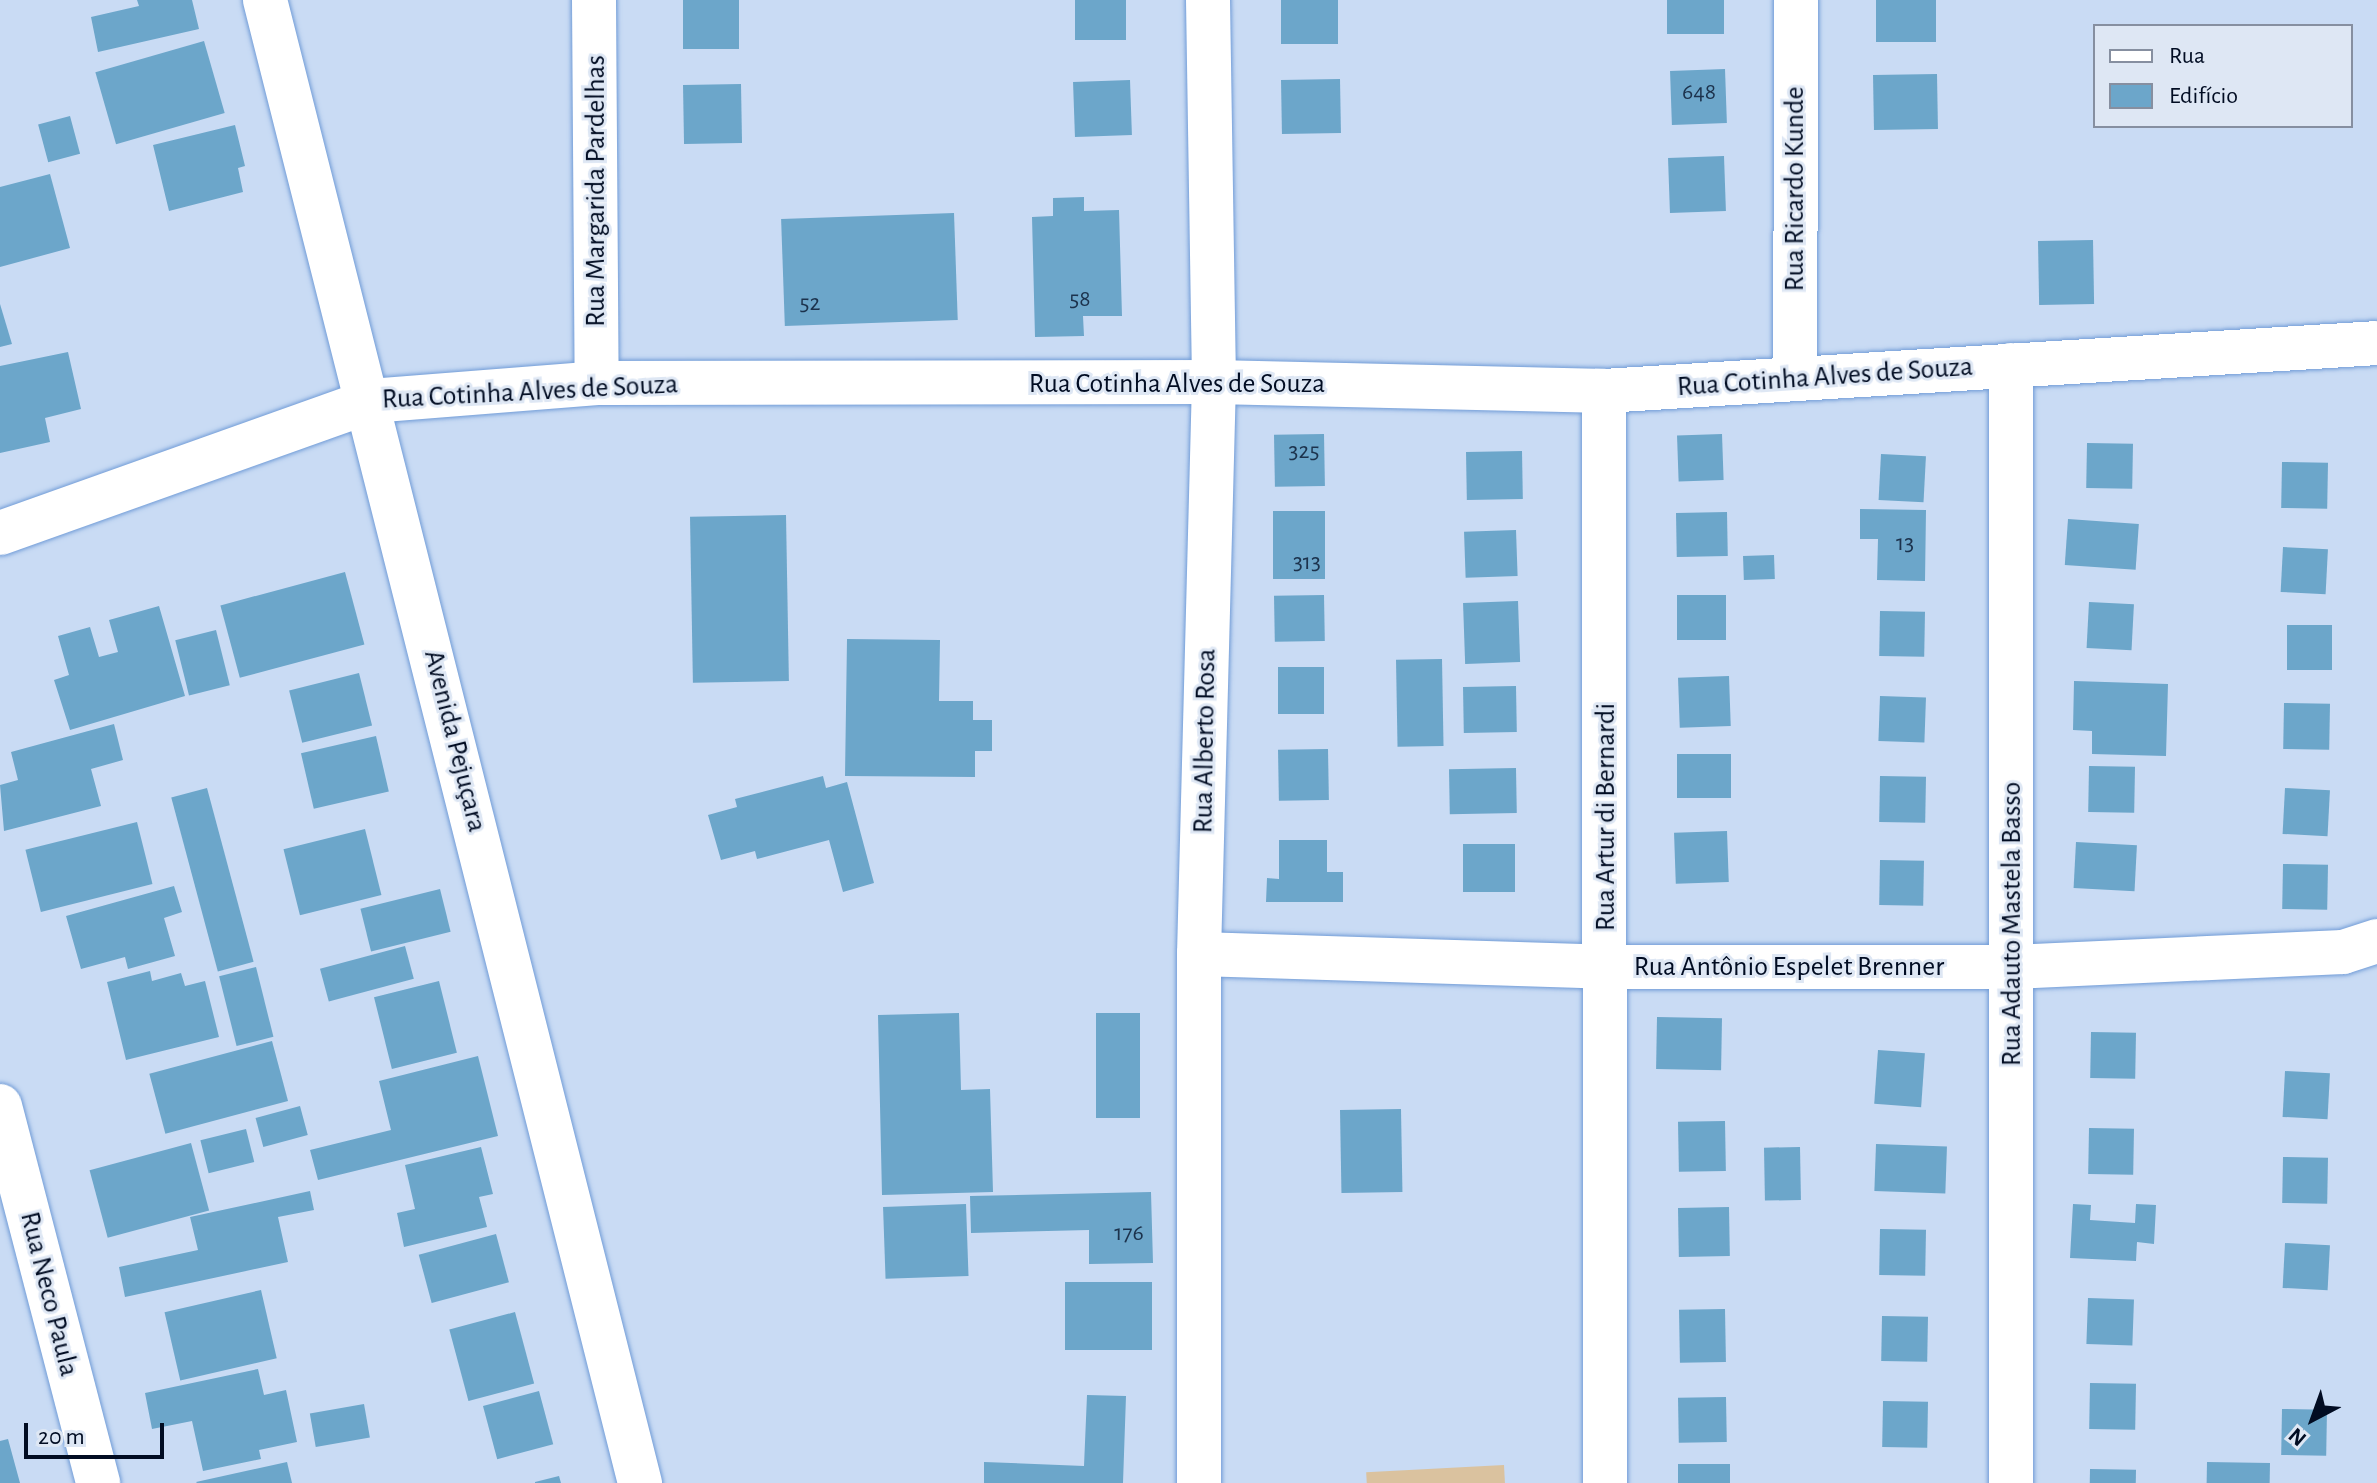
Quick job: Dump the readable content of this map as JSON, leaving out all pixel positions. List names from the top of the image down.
{
  "streets": {
    "street": [
      "Rua Ricardo Kunde",
      "Rua Margarida Pardelhas",
      "Rua Cotinha Alves de Souza",
      "Avenida Pejuçara",
      "Rua Alberto Rosa",
      "Rua Artur di Bernardi",
      "Rua Adauto Mastela Basso",
      "Rua Antônio Espelet Brenner",
      "Rua Neco Paula"
    ]
  },
  "crossings": [
    ["Rua Ricardo Kunde", "Rua Cotinha Alves de Souza"],
    ["Rua Margarida Pardelhas", "Rua Cotinha Alves de Souza"],
    ["Rua Cotinha Alves de Souza", "Avenida Pejuçara"],
    ["Rua Cotinha Alves de Souza", "Rua Alberto Rosa"],
    ["Rua Cotinha Alves de Souza", "Rua Artur di Bernardi"],
    ["Rua Cotinha Alves de Souza", "Rua Adauto Mastela Basso"],
    ["Rua Alberto Rosa", "Rua Antônio Espelet Brenner"],
    ["Rua Artur di Bernardi", "Rua Antônio Espelet Brenner"],
    ["Rua Adauto Mastela Basso", "Rua Antônio Espelet Brenner"]
  ],
  "house_numbers": [
    "648",
    "58",
    "52",
    "325",
    "13",
    "313",
    "176"
  ],
  "legend": ["Rua", "Edifício"],
  "scale_bar": "20 m",
  "north": "bottom left"
}
